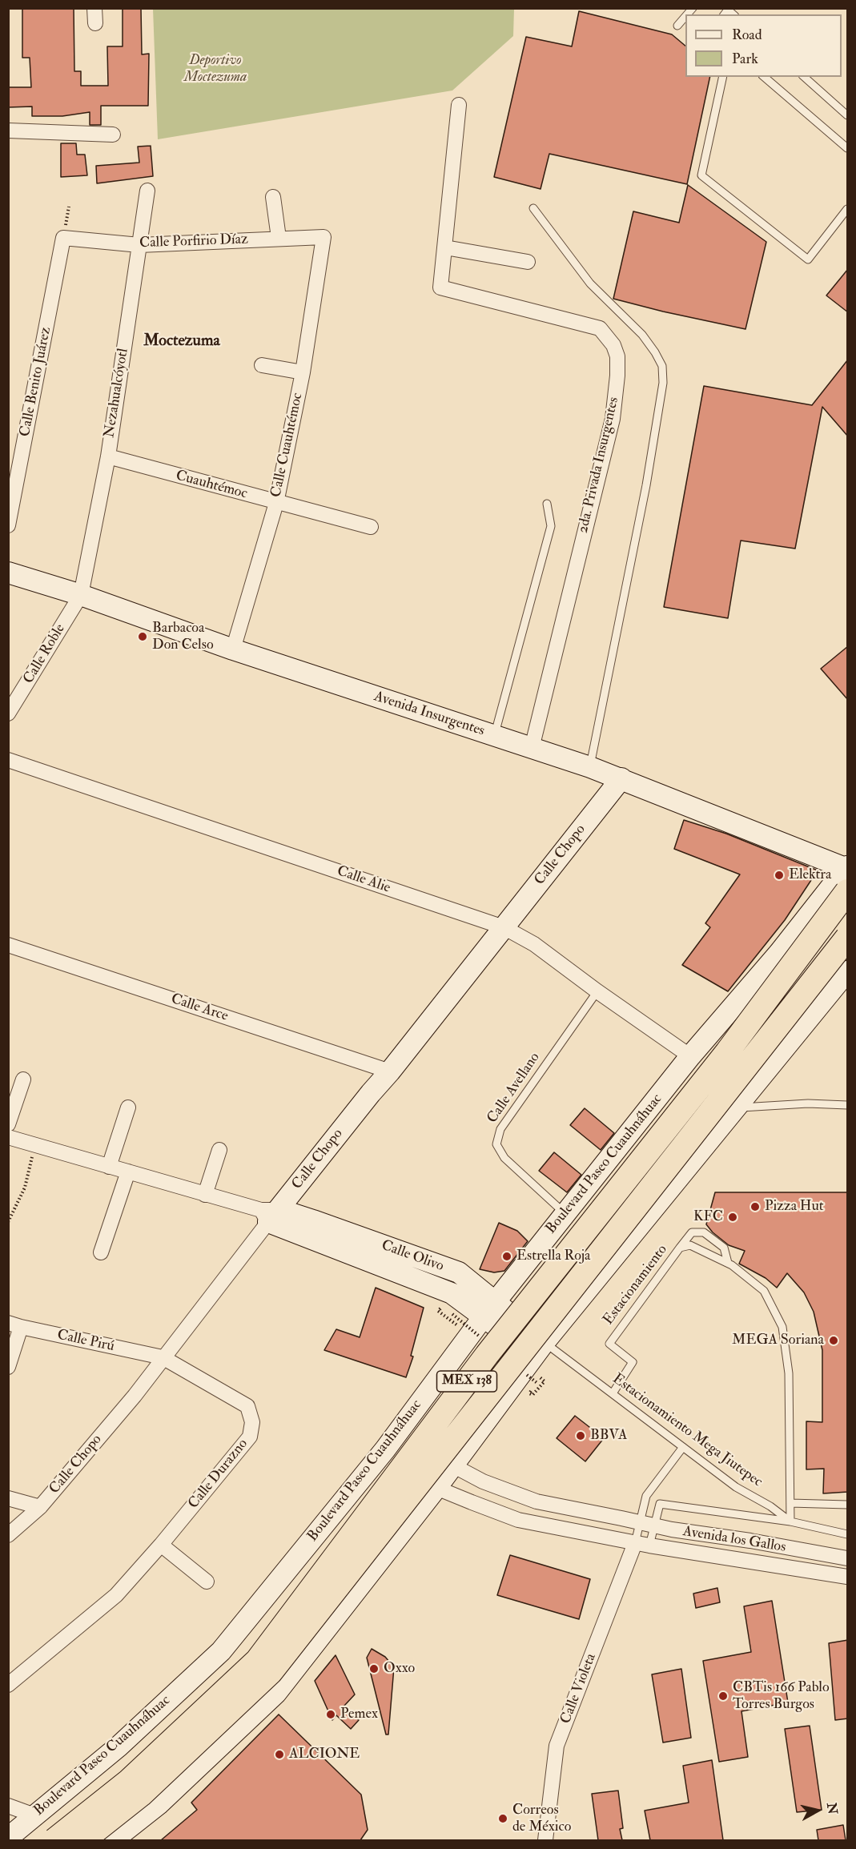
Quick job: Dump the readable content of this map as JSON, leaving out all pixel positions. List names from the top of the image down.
{
  "streets": {
    "main road": ["Boulevard Paseo Cuauhnáhuac", "MEX 138"],
    "street": [
      "Calle Porfirio Díaz",
      "Calle Benito Juárez",
      "Nezahualcóyotl",
      "Calle Cuauhtémoc",
      "2da. Privada Insurgentes",
      "Cuauhtémoc",
      "Calle Roble",
      "Avenida Insurgentes",
      "Calle Chopo",
      "Calle Alie",
      "Calle Arce",
      "Calle Olivo",
      "Calle Pirú",
      "Calle Durazno",
      "Avenida los Gallos",
      "Calle Violeta"
    ],
    "lane": ["Calle Avellano", "Estacionamiento", "Estacionamiento Mega Jiutepec"]
  },
  "crossings": [
    ["Calle Porfirio Díaz", "Calle Benito Juárez"],
    ["Calle Porfirio Díaz", "Nezahualcóyotl"],
    ["Calle Porfirio Díaz", "Calle Cuauhtémoc"],
    ["Nezahualcóyotl", "Cuauhtémoc"],
    ["Nezahualcóyotl", "Calle Roble"],
    ["Nezahualcóyotl", "Avenida Insurgentes"],
    ["Calle Cuauhtémoc", "Cuauhtémoc"],
    ["Calle Cuauhtémoc", "Avenida Insurgentes"],
    ["2da. Privada Insurgentes", "Avenida Insurgentes"],
    ["Calle Roble", "Avenida Insurgentes"],
    ["Avenida Insurgentes", "Calle Chopo"],
    ["Avenida Insurgentes", "Boulevard Paseo Cuauhnáhuac"],
    ["Calle Chopo", "Calle Alie"],
    ["Calle Chopo", "Calle Arce"],
    ["Calle Chopo", "Calle Olivo"],
    ["Calle Chopo", "Calle Pirú"],
    ["Calle Chopo", "Calle Durazno"],
    ["Calle Alie", "Calle Avellano"],
    ["Calle Alie", "Boulevard Paseo Cuauhnáhuac"],
    ["Calle Avellano", "Boulevard Paseo Cuauhnáhuac"],
    ["Boulevard Paseo Cuauhnáhuac", "Calle Olivo"],
    ["Calle Olivo", "MEX 138"],
    ["Calle Olivo", "Estacionamiento Mega Jiutepec"],
    ["Estacionamiento", "Estacionamiento Mega Jiutepec"],
    ["Calle Pirú", "Calle Durazno"],
    ["MEX 138", "Estacionamiento Mega Jiutepec"],
    ["MEX 138", "Avenida los Gallos"],
    ["Avenida los Gallos", "Calle Violeta"]
  ],
  "districts": ["Moctezuma"],
  "parks": ["Deportivo Moctezuma"],
  "places": [
    "Barbacoa Don Celso",
    "Elektra",
    "Pizza Hut",
    "KFC",
    "Estrella Roja",
    "MEGA Soriana",
    "BBVA",
    "Oxxo",
    "CBTis 166 Pablo Torres Burgos",
    "Pemex",
    "ALCIONE",
    "Correos de México"
  ],
  "legend": ["Road", "Park"],
  "north": "right"
}
